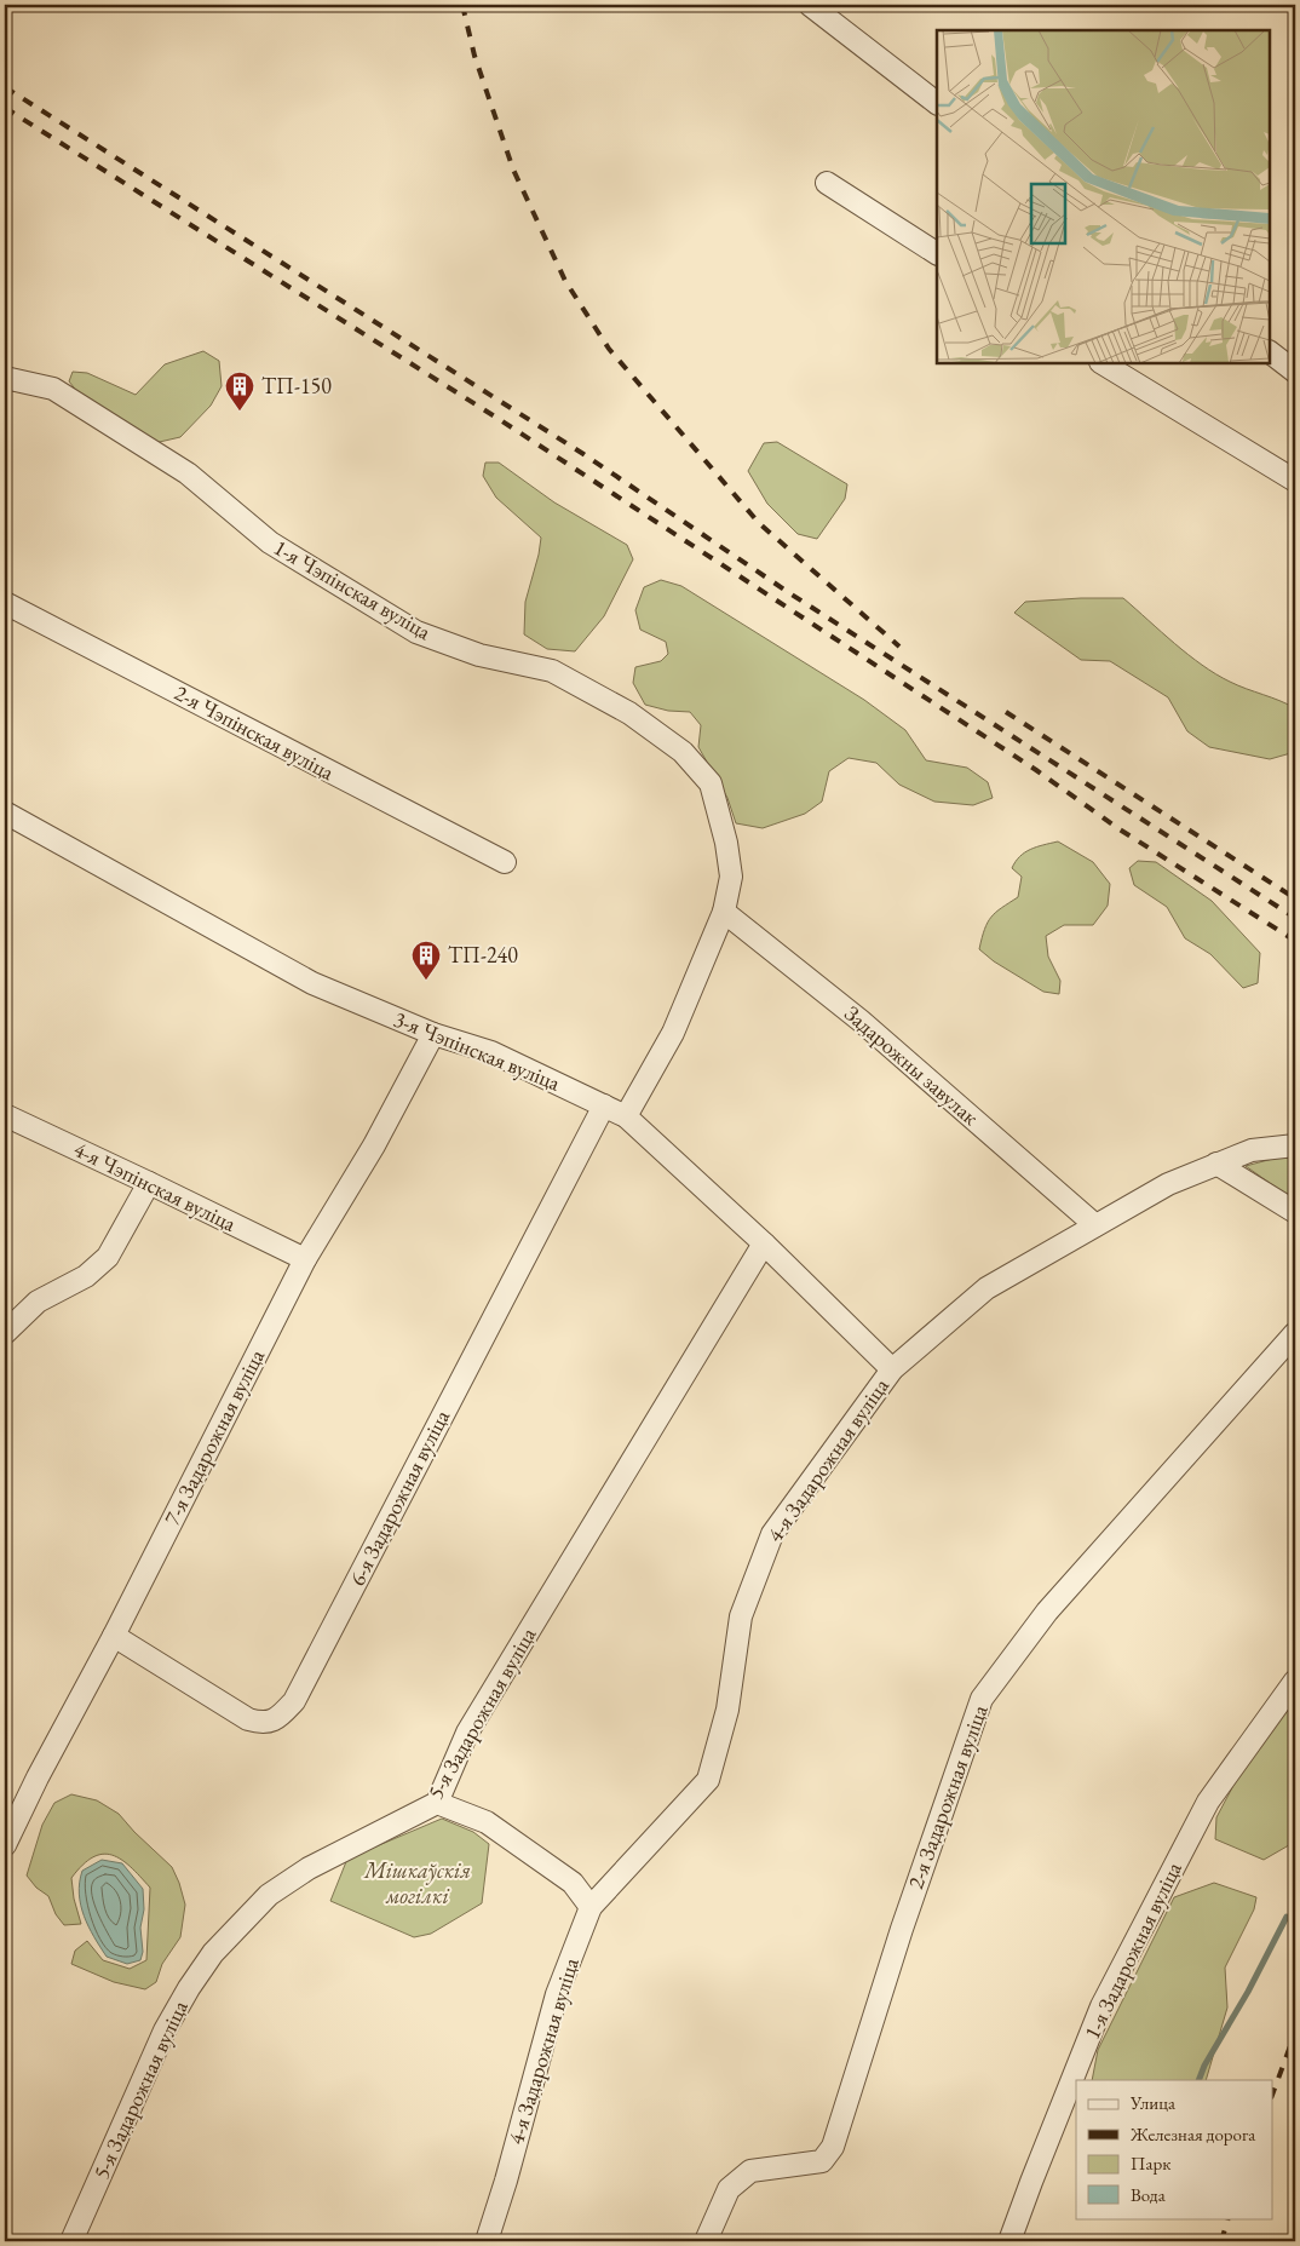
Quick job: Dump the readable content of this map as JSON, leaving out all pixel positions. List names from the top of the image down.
{
  "streets": {
    "street": [
      "1-я Чэпінская вуліца",
      "2-я Чэпінская вуліца",
      "3-я Чэпінская вуліца",
      "Задарожны завулак",
      "4-я Чэпінская вуліца",
      "7-я Задарожная вуліца",
      "4-я Задарожная вуліца",
      "6-я Задарожная вуліца",
      "5-я Задарожная вуліца",
      "2-я Задарожная вуліца",
      "1-я Задарожная вуліца"
    ]
  },
  "crossings": [
    ["1-я Чэпінская вуліца", "Задарожны завулак"],
    ["3-я Чэпінская вуліца", "7-я Задарожная вуліца"],
    ["3-я Чэпінская вуліца", "4-я Задарожная вуліца"],
    ["3-я Чэпінская вуліца", "6-я Задарожная вуліца"],
    ["3-я Чэпінская вуліца", "5-я Задарожная вуліца"],
    ["Задарожны завулак", "4-я Задарожная вуліца"],
    ["4-я Чэпінская вуліца", "7-я Задарожная вуліца"],
    ["7-я Задарожная вуліца", "6-я Задарожная вуліца"]
  ],
  "parks": ["Мішкаўскія могілкі"],
  "places": {
    "building": ["ТП-150", "ТП-240"]
  },
  "legend": [
    "Улица",
    "Железная дорога",
    "Парк",
    "Вода"
  ]
}
